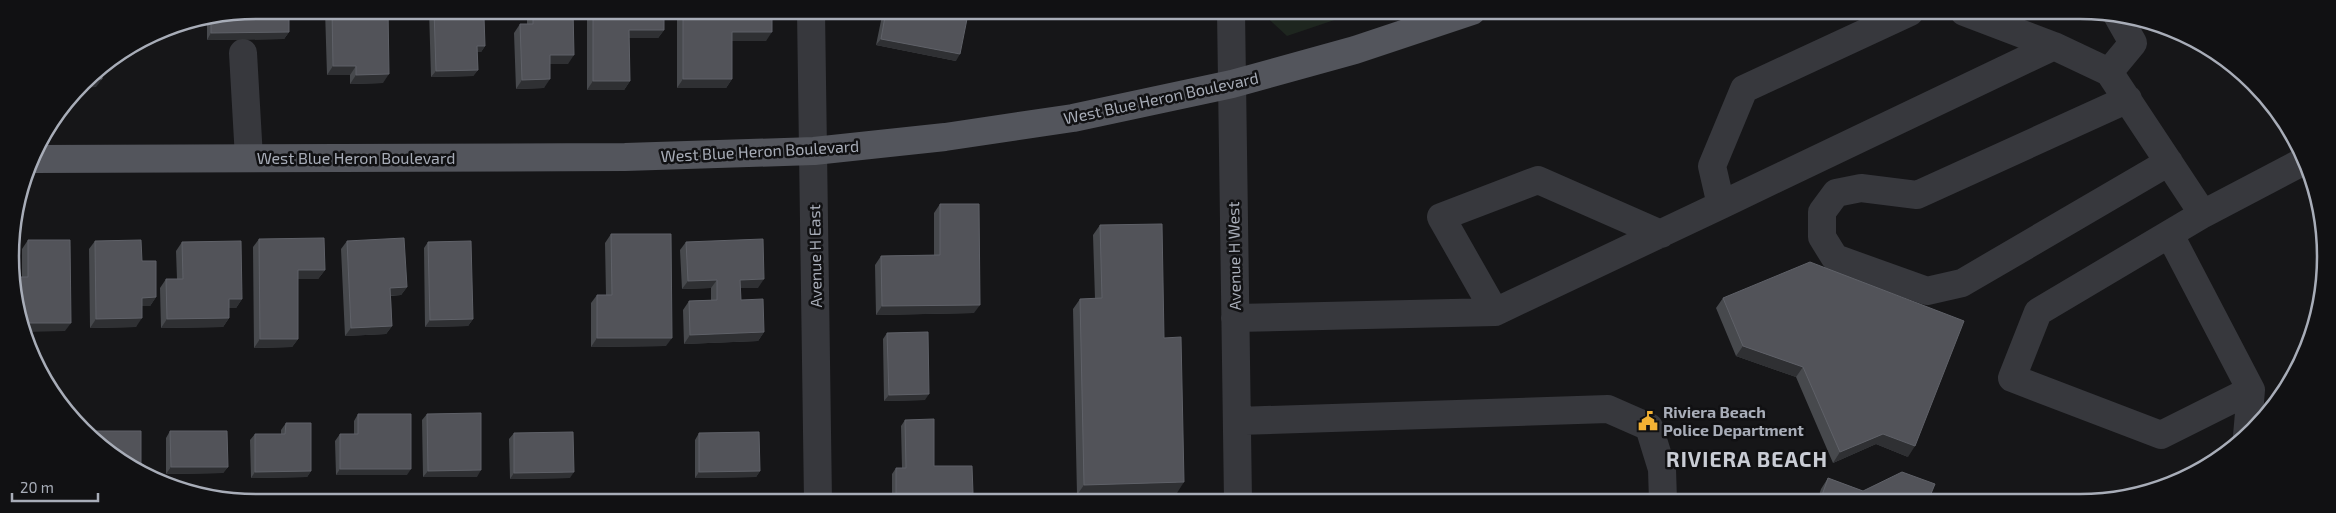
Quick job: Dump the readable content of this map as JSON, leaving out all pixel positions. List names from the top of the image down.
{
  "streets": {
    "main road": ["West Blue Heron Boulevard"],
    "street": ["Avenue H East", "Avenue H West"]
  },
  "crossings": [
    ["West Blue Heron Boulevard", "Avenue H East"],
    ["West Blue Heron Boulevard", "Avenue H West"]
  ],
  "districts": ["RIVIERA BEACH"],
  "places": {
    "public building": ["Riviera Beach Police Department"]
  },
  "scale_bar": "20 m"
}
